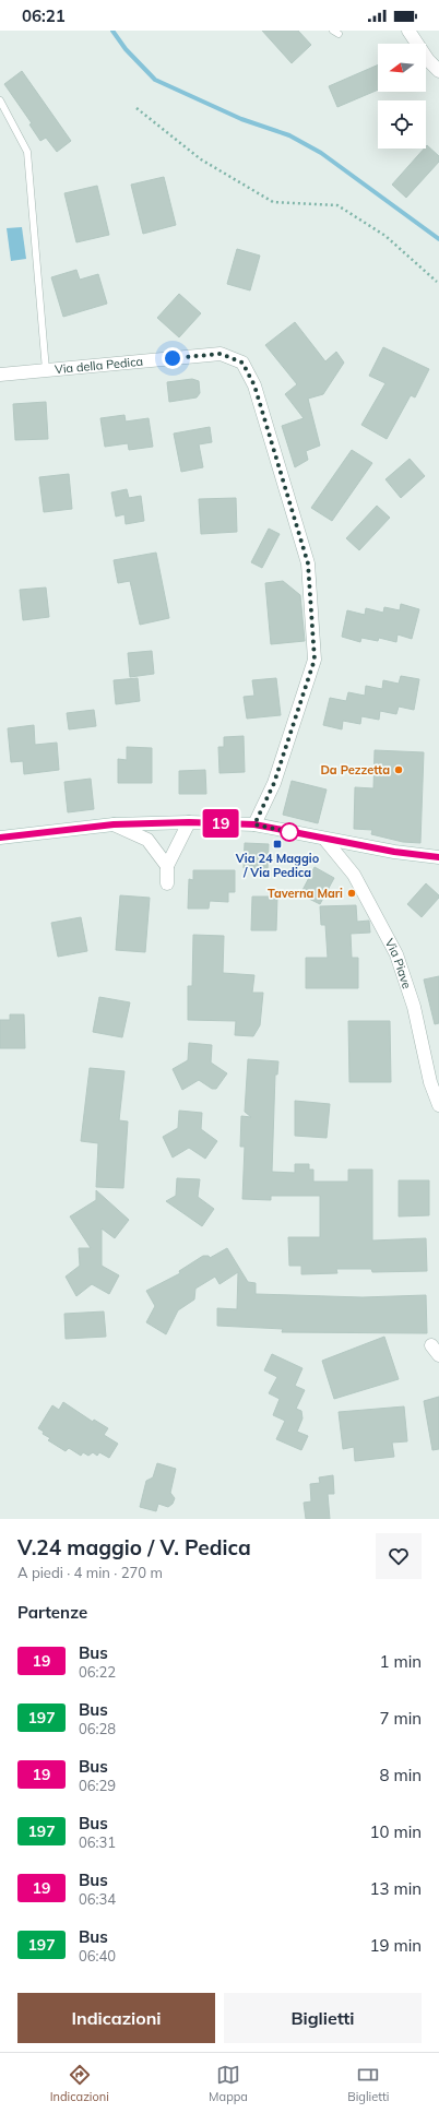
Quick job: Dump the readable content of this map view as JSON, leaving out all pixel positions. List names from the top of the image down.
{
  "streets": {
    "street": ["Via della Pedica", "Via Piave"]
  },
  "places": {
    "other": ["Da Pezzetta", "Taverna Mari"],
    "transit": ["Via 24 Maggio / Via Pedica"]
  },
  "lines": ["bus line 19"],
  "north": "left",
  "page": {
    "status": "06:21",
    "on_map": "19",
    "heading": [
      ["V.24 maggio / V. Pedica", "A piedi · 4 min · 270 m"],
      "Partenze"
    ],
    "list": [
      {
        "mark": "19",
        "name": "Bus",
        "note": "06:22",
        "value": "1 min"
      },
      {
        "mark": "197",
        "name": "Bus",
        "note": "06:28",
        "value": "7 min"
      },
      {
        "mark": "19",
        "name": "Bus",
        "note": "06:29",
        "value": "8 min"
      },
      {
        "mark": "197",
        "name": "Bus",
        "note": "06:31",
        "value": "10 min"
      },
      {
        "mark": "19",
        "name": "Bus",
        "note": "06:34",
        "value": "13 min"
      },
      {
        "mark": "197",
        "name": "Bus",
        "note": "06:40",
        "value": "19 min"
      }
    ],
    "buttons": ["Indicazioni", "Biglietti"],
    "tabs": ["Indicazioni", "Mappa", "Biglietti"]
  }
}
